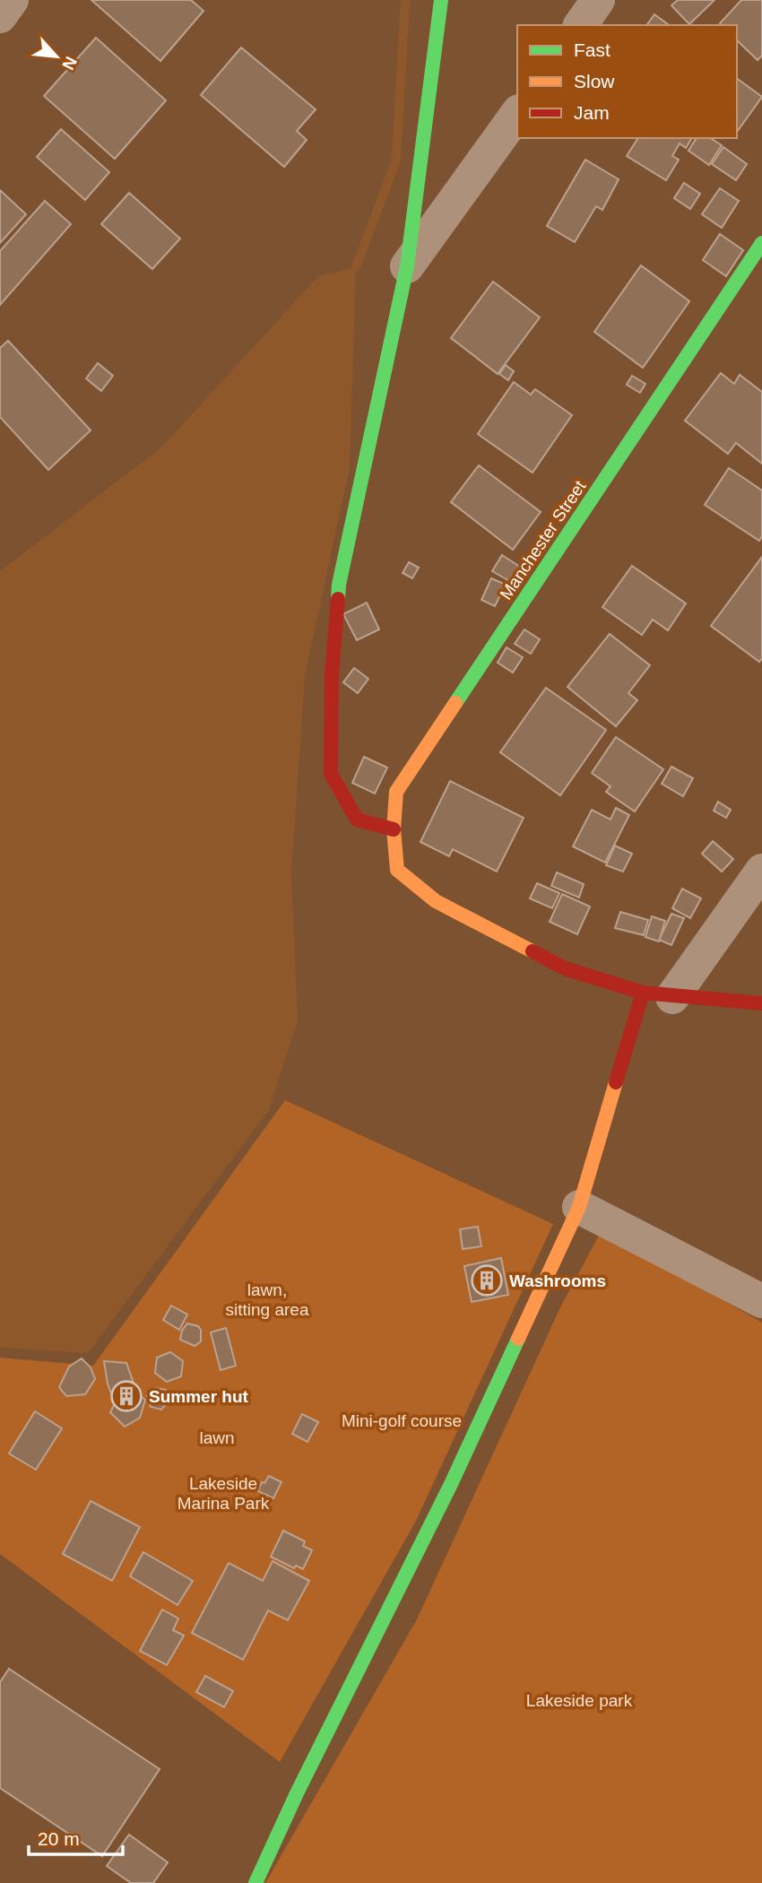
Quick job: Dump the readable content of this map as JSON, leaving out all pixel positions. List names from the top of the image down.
{
  "streets": {
    "street": ["Manchester Street"]
  },
  "parks": [
    "lawn, sitting area",
    "Mini-golf course",
    "lawn",
    "Lakeside Marina Park",
    "Lakeside park"
  ],
  "places": {
    "building": ["Washrooms", "Summer hut"]
  },
  "legend": ["Fast", "Slow", "Jam"],
  "scale_bar": "20 m",
  "north": "bottom right"
}
